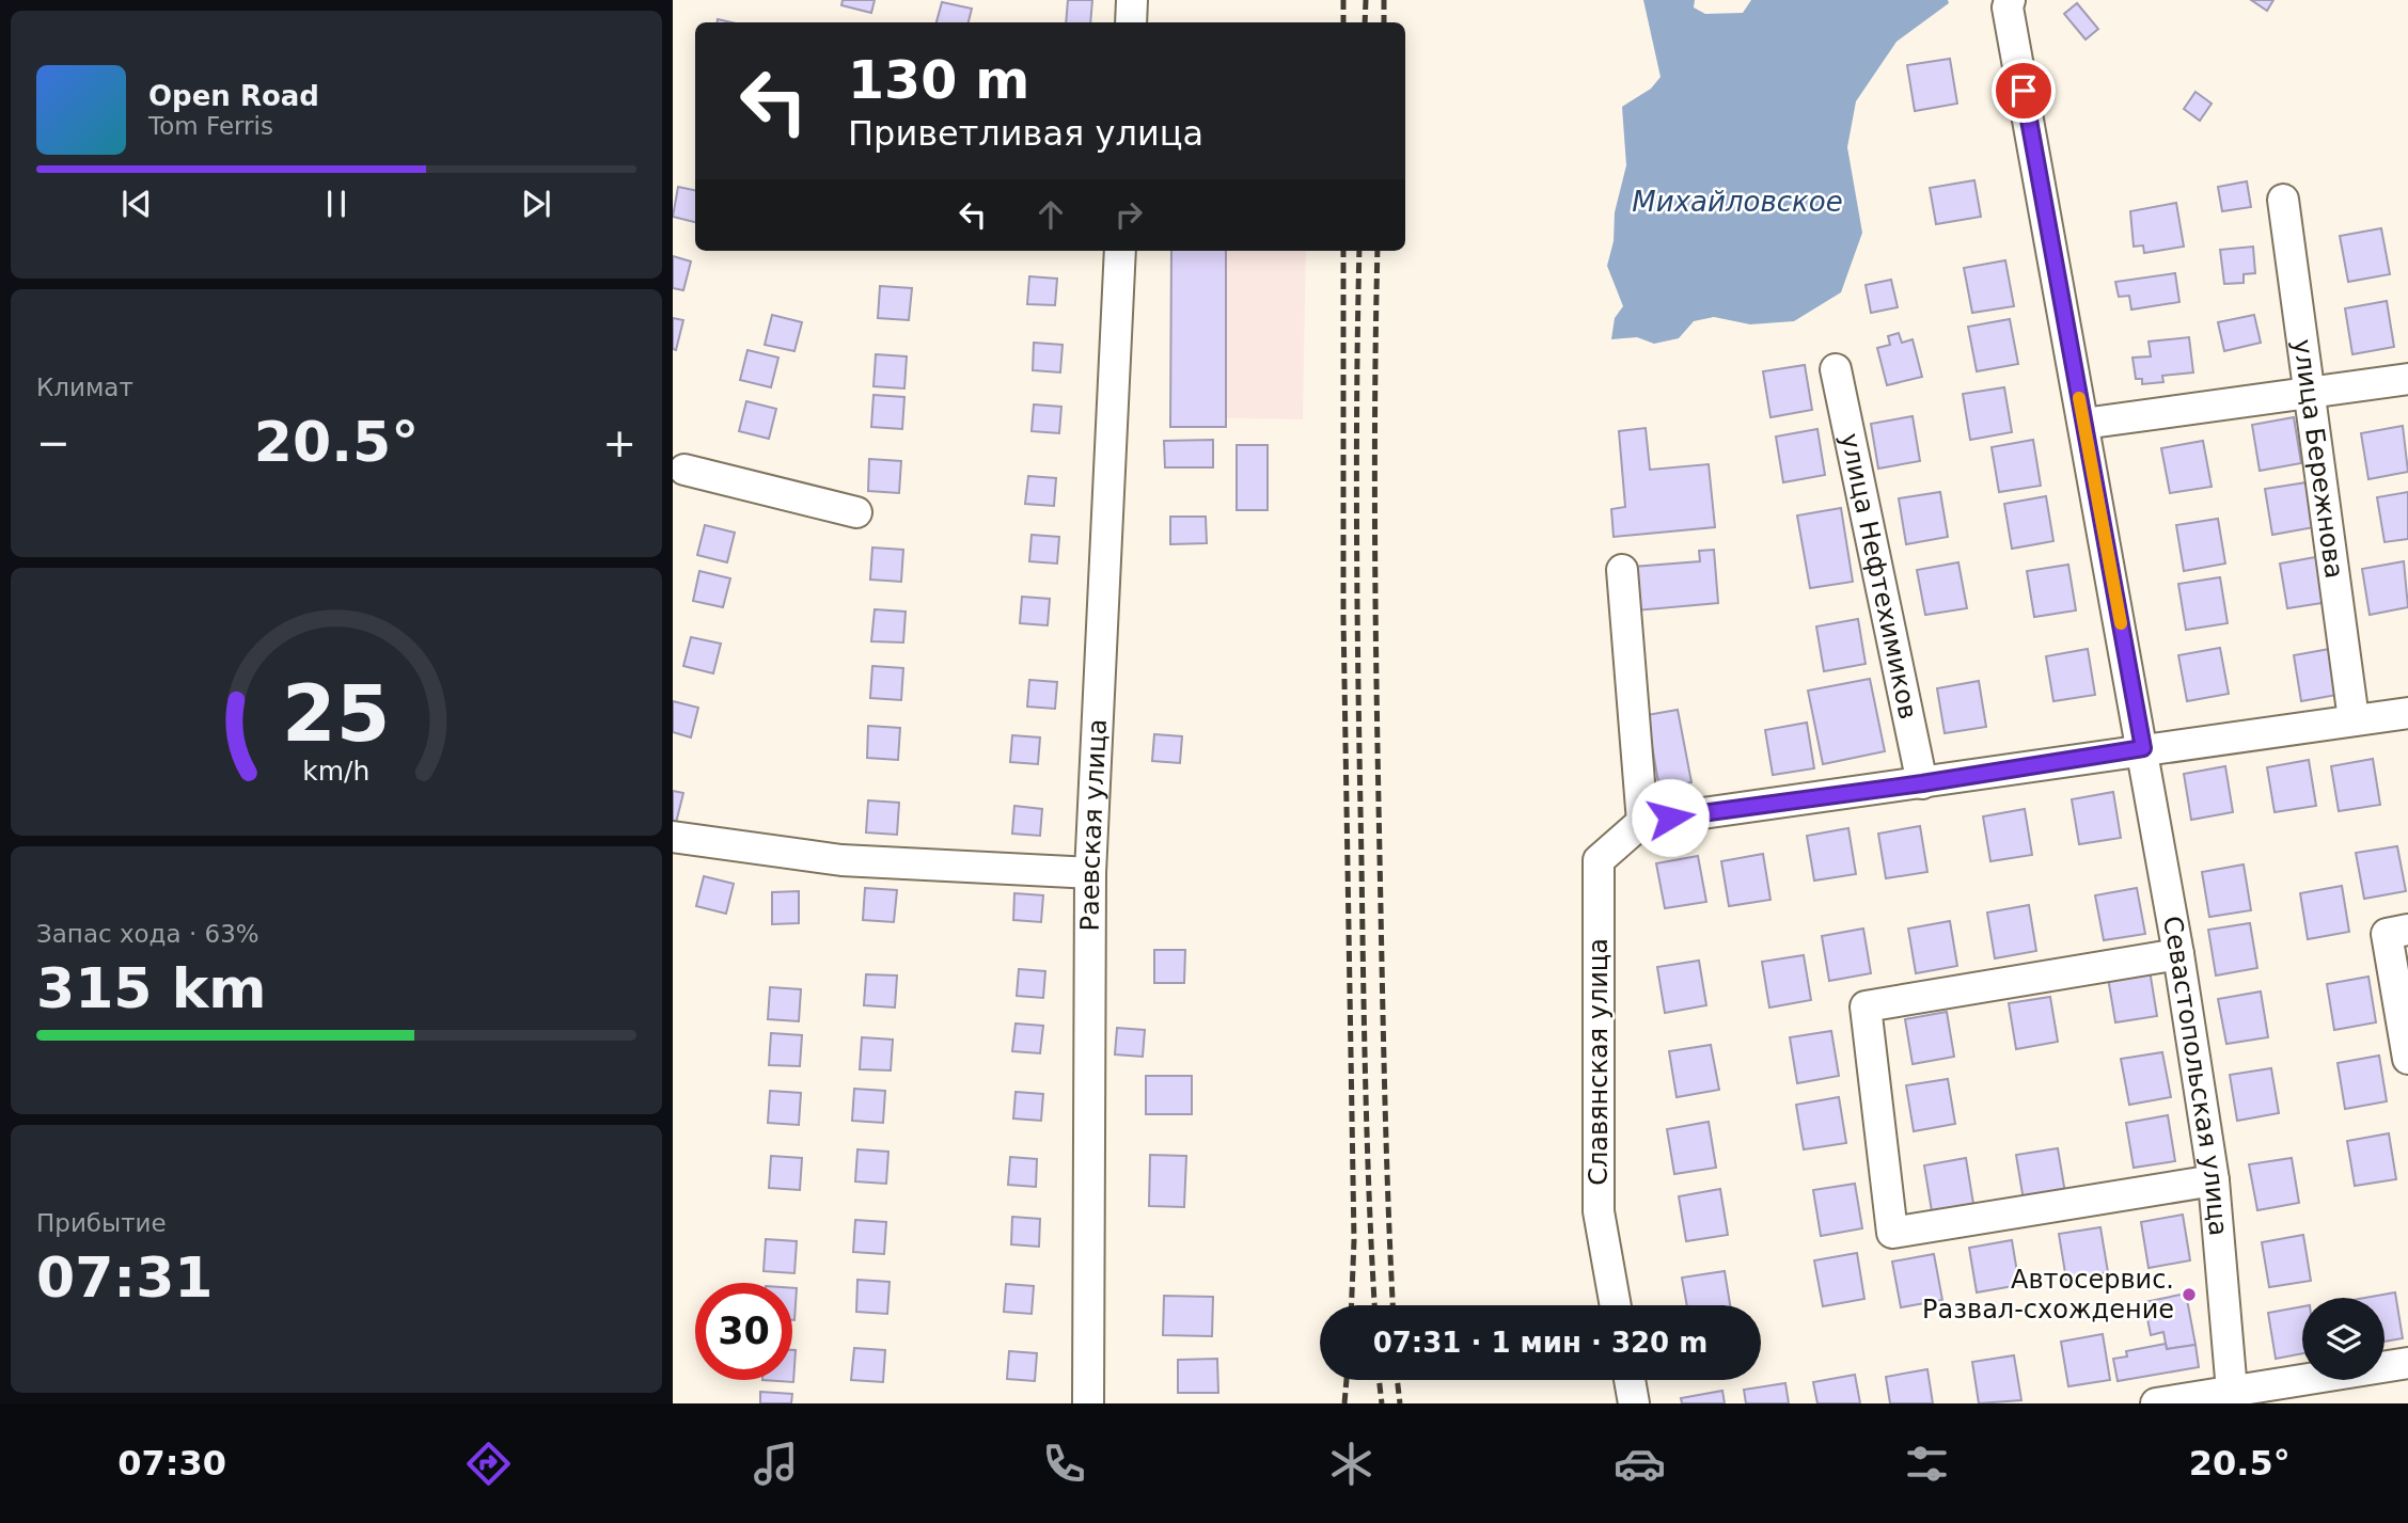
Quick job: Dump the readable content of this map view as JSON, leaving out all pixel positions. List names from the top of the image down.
{
  "streets": {
    "street": [
      "улица Бережнова",
      "улица Нефтехимиков",
      "Раевская улица",
      "Славянская улица",
      "Севастопольская улица"
    ]
  },
  "water": ["Михайловское"],
  "places": ["Автосервис. Развал-схождение"],
  "page": {
    "turn": ["130 m", "Приветливая улица"],
    "song": ["Open Road", "Tom Ferris"],
    "tile": [
      "Климат",
      ["Запас хода · 63%", "315 km"],
      ["Прибытие", "07:31"]
    ],
    "heat": ["−", "20.5°", "+"],
    "limit": "30",
    "trip": "07:31 · 1 мин · 320 m",
    "tabs": ["07:30", "20.5°"],
    "gauge": ["25", "km/h"]
  }
}
